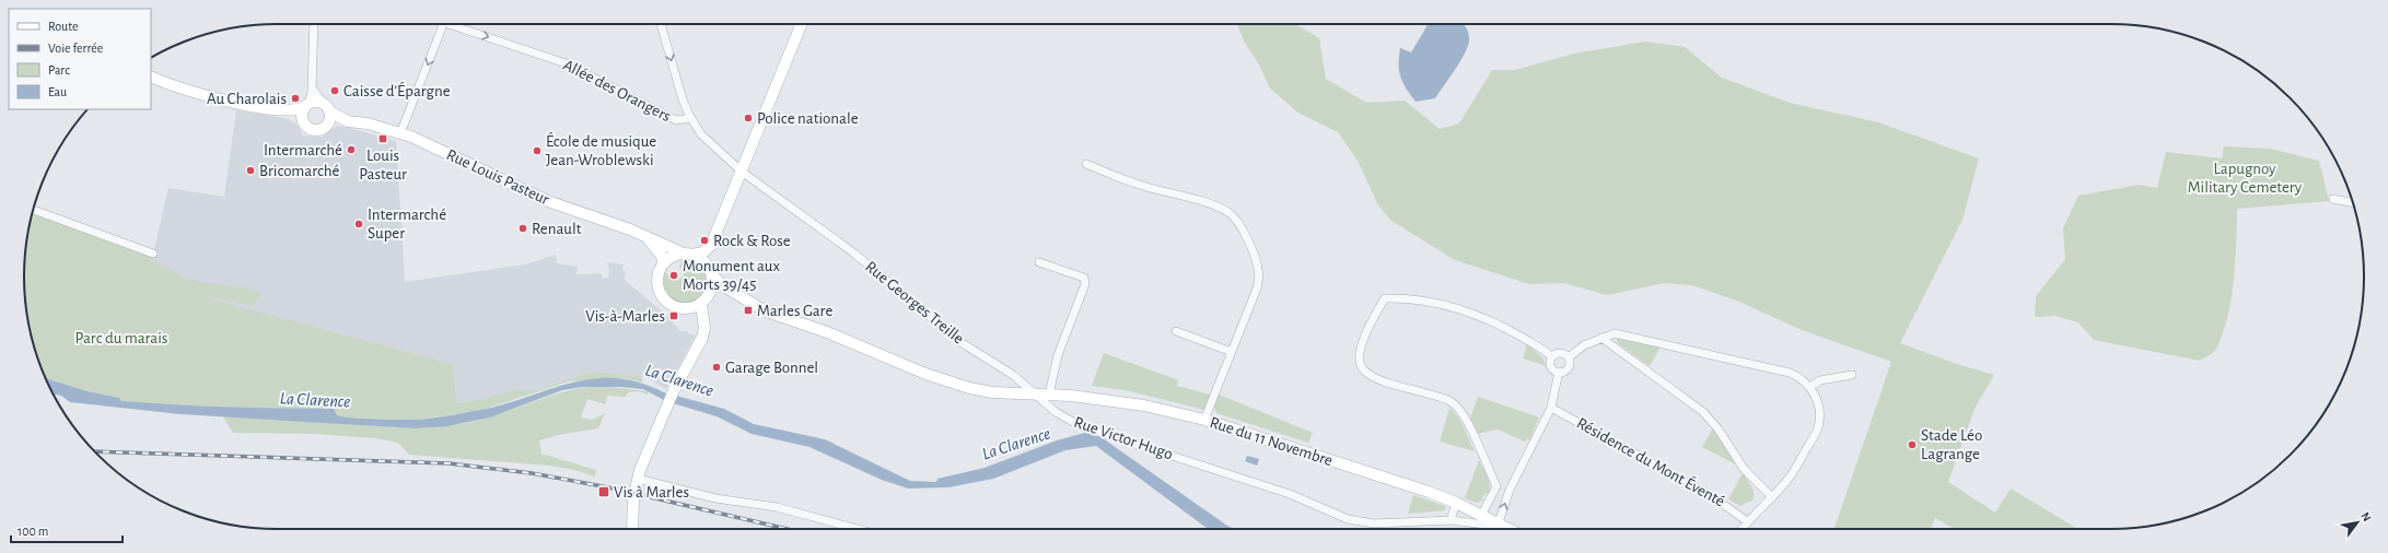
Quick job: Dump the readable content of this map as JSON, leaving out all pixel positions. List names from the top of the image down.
{
  "streets": {
    "main road": ["Rue Louis Pasteur", "Rue du 11 Novembre"],
    "street": [
      "Allée des Orangers",
      "Rue Georges Treille",
      "Rue Victor Hugo",
      "Résidence du Mont Éventé"
    ]
  },
  "crossings": [
    ["Allée des Orangers", "Rue Georges Treille"],
    ["Rue Georges Treille", "Rue Victor Hugo"],
    ["Rue Georges Treille", "Rue du 11 Novembre"],
    ["Rue Victor Hugo", "Rue du 11 Novembre"]
  ],
  "one_way": ["Allée des Orangers"],
  "water": ["La Clarence"],
  "parks": ["Lapugnoy Military Cemetery", "Parc du marais"],
  "places": {
    "other": [
      "Caisse d'Épargne",
      "Au Charolais",
      "Police nationale",
      "Intermarché",
      "École de musique Jean-Wroblewski",
      "Bricomarché",
      "Intermarché Super",
      "Renault",
      "Rock & Rose",
      "Monument aux Morts 39/45",
      "Garage Bonnel",
      "Stade Léo Lagrange"
    ],
    "transit": [
      "Louis Pasteur",
      "Marles Gare",
      "Vis-à-Marles",
      "Vis à Marles"
    ]
  },
  "legend": [
    "Route",
    "Voie ferrée",
    "Parc",
    "Eau"
  ],
  "scale_bar": "100 m",
  "north": "top right"
}
